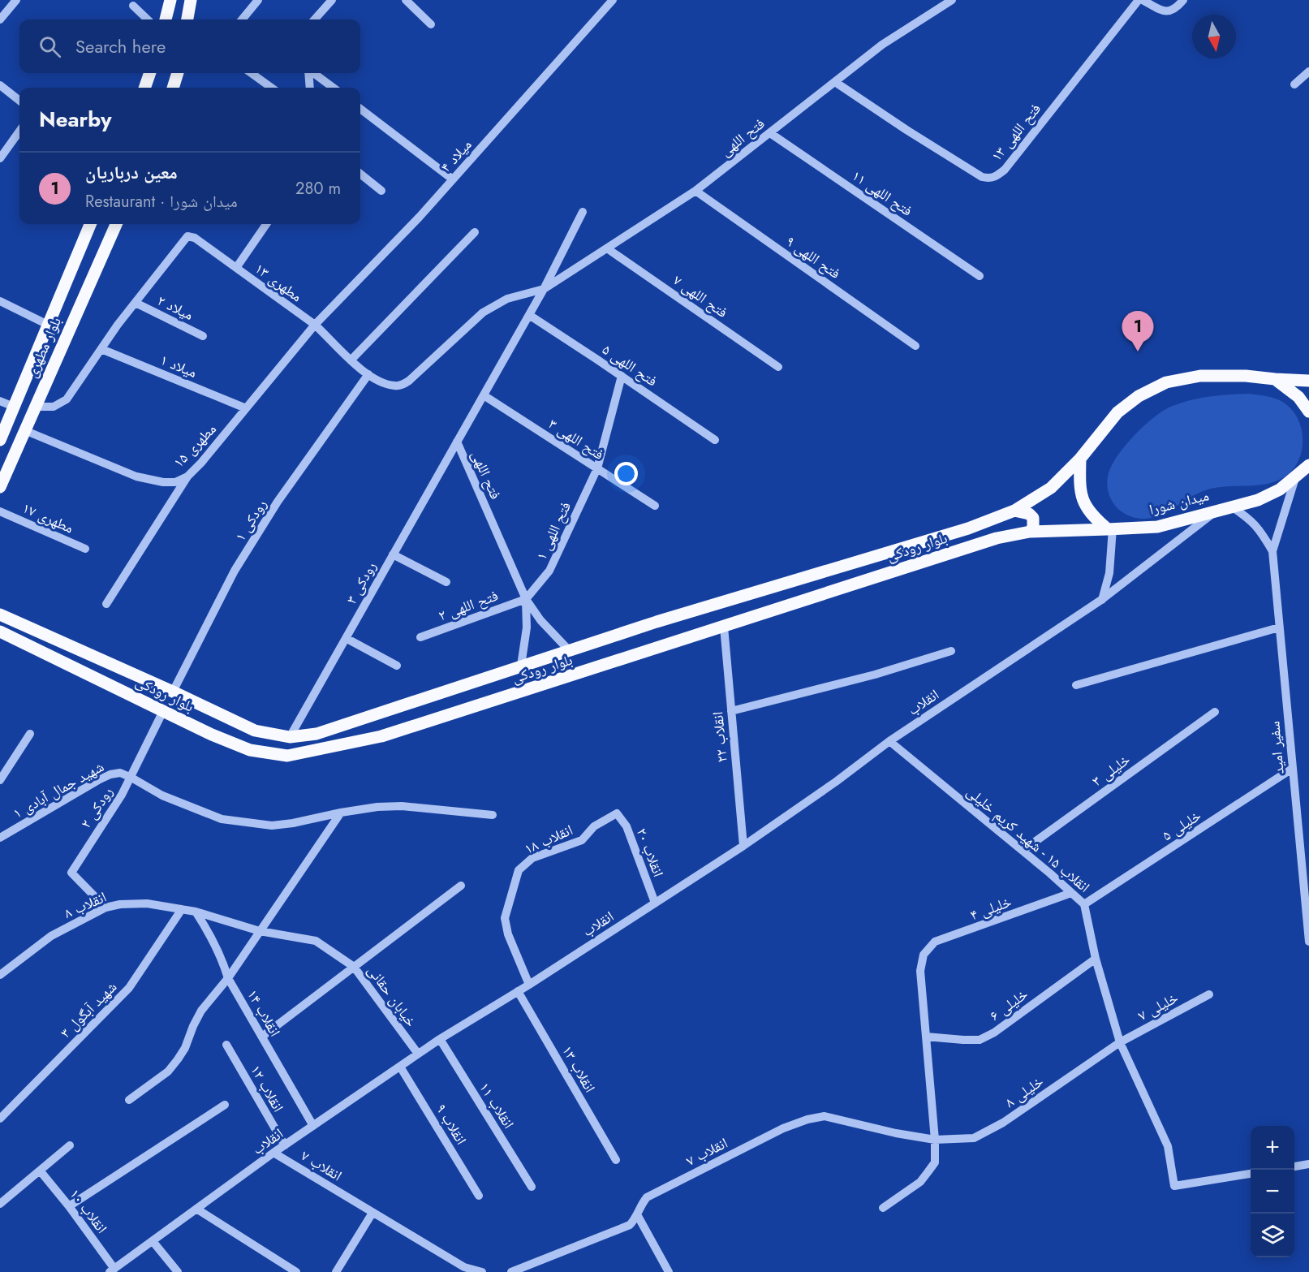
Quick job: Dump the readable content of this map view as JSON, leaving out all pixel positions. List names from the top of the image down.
{
  "streets": {
    "main road": ["بلوار مطهری", "میدان شورا", "بلوار رودکی"],
    "street": [
      "فتح اللهی ۱۳",
      "فتح اللهی",
      "میلاد ۴",
      "فتح اللهی ۱۱",
      "فتح اللهی ۹",
      "مطهری ۱۳",
      "فتح اللهی ۷",
      "میلاد ۲",
      "فتح اللهی ۵",
      "میلاد ۱",
      "فتح اللهی ۳",
      "مطهری ۱۵",
      "مطهری ۱۷",
      "رودکی ۱",
      "فتح اللهی ۱",
      "رودکی ۳",
      "فتح اللهی ۲",
      "انقلاب",
      "انقلاب ۲۲",
      "سفیر امید",
      "خلیلی ۳",
      "شهید جمال آبادی ۱",
      "رودکی ۲",
      "خلیلی ۵",
      "انقلاب ۱۸",
      "انقلاب ۱۵ - شهید کریم خلیلی",
      "انقلاب ۲۰",
      "انقلاب ۸",
      "خلیلی ۴",
      "خیابان حقانی",
      "خلیلی ۶",
      "خلیلی ۷",
      "شهید آبگول ۳",
      "انقلاب ۱۴",
      "انقلاب ۱۳",
      "انقلاب ۱۲",
      "خلیلی ۸",
      "انقلاب ۱۱",
      "انقلاب ۹",
      "انقلاب ۷",
      "انقلاب ۱۰"
    ]
  },
  "crossings": [
    ["فتح اللهی ۱۳", "فتح اللهی"],
    ["فتح اللهی", "فتح اللهی ۱۱"],
    ["فتح اللهی", "فتح اللهی ۹"],
    ["فتح اللهی", "مطهری ۱۳"],
    ["فتح اللهی", "فتح اللهی ۷"],
    ["فتح اللهی", "فتح اللهی ۵"],
    ["فتح اللهی", "فتح اللهی ۳"],
    ["فتح اللهی", "فتح اللهی ۱"],
    ["فتح اللهی", "رودکی ۳"],
    ["فتح اللهی", "فتح اللهی ۲"],
    ["میلاد ۴", "مطهری ۱۳"],
    ["میلاد ۴", "مطهری ۱۵"],
    ["مطهری ۱۳", "میلاد ۲"],
    ["مطهری ۱۳", "بلوار مطهری"],
    ["مطهری ۱۳", "میلاد ۱"],
    ["مطهری ۱۳", "مطهری ۱۵"],
    ["مطهری ۱۳", "رودکی ۱"],
    ["بلوار مطهری", "مطهری ۱۵"],
    ["فتح اللهی ۵", "فتح اللهی ۱"],
    ["میلاد ۱", "مطهری ۱۵"],
    ["فتح اللهی ۳", "فتح اللهی ۱"],
    ["میدان شورا", "بلوار رودکی"],
    ["میدان شورا", "انقلاب"],
    ["میدان شورا", "سفیر امید"],
    ["رودکی ۱", "بلوار رودکی"],
    ["فتح اللهی ۱", "فتح اللهی ۲"],
    ["بلوار رودکی", "رودکی ۳"],
    ["بلوار رودکی", "انقلاب ۲۲"],
    ["بلوار رودکی", "رودکی ۲"],
    ["انقلاب", "انقلاب ۲۲"],
    ["انقلاب", "سفیر امید"],
    ["انقلاب", "انقلاب ۱۸"],
    ["انقلاب", "انقلاب ۱۵ - شهید کریم خلیلی"],
    ["انقلاب", "انقلاب ۲۰"],
    ["انقلاب", "خیابان حقانی"],
    ["انقلاب", "انقلاب ۱۴"],
    ["انقلاب", "انقلاب ۱۳"],
    ["انقلاب", "انقلاب ۱۲"],
    ["انقلاب", "انقلاب ۱۱"],
    ["انقلاب", "انقلاب ۹"],
    ["انقلاب", "انقلاب ۷"],
    ["انقلاب", "انقلاب ۱۰"],
    ["سفیر امید", "خلیلی ۵"],
    ["خلیلی ۳", "انقلاب ۱۵ - شهید کریم خلیلی"],
    ["شهید جمال آبادی ۱", "رودکی ۲"],
    ["رودکی ۲", "انقلاب ۸"],
    ["خلیلی ۵", "انقلاب ۱۵ - شهید کریم خلیلی"],
    ["انقلاب ۱۸", "انقلاب ۲۰"],
    ["انقلاب ۱۵ - شهید کریم خلیلی", "خلیلی ۴"],
    ["انقلاب ۱۵ - شهید کریم خلیلی", "خلیلی ۶"],
    ["انقلاب ۱۵ - شهید کریم خلیلی", "خلیلی ۷"],
    ["انقلاب ۱۵ - شهید کریم خلیلی", "خلیلی ۸"],
    ["انقلاب ۸", "خیابان حقانی"],
    ["انقلاب ۸", "شهید آبگول ۳"],
    ["انقلاب ۸", "انقلاب ۱۴"],
    ["خلیلی ۴", "خلیلی ۶"],
    ["خیابان حقانی", "انقلاب ۱۴"],
    ["خلیلی ۷", "خلیلی ۸"],
    ["خلیلی ۸", "انقلاب ۷"]
  ],
  "north": "bottom",
  "page": {
    "search": "Search here",
    "heading": "Nearby",
    "list": [
      {
        "mark": "1",
        "name": "معین درباریان",
        "note": "Restaurant · میدان شورا",
        "value": "280 m"
      }
    ],
    "pins": "1",
    "map_buttons": ["+", "−"]
  }
}
